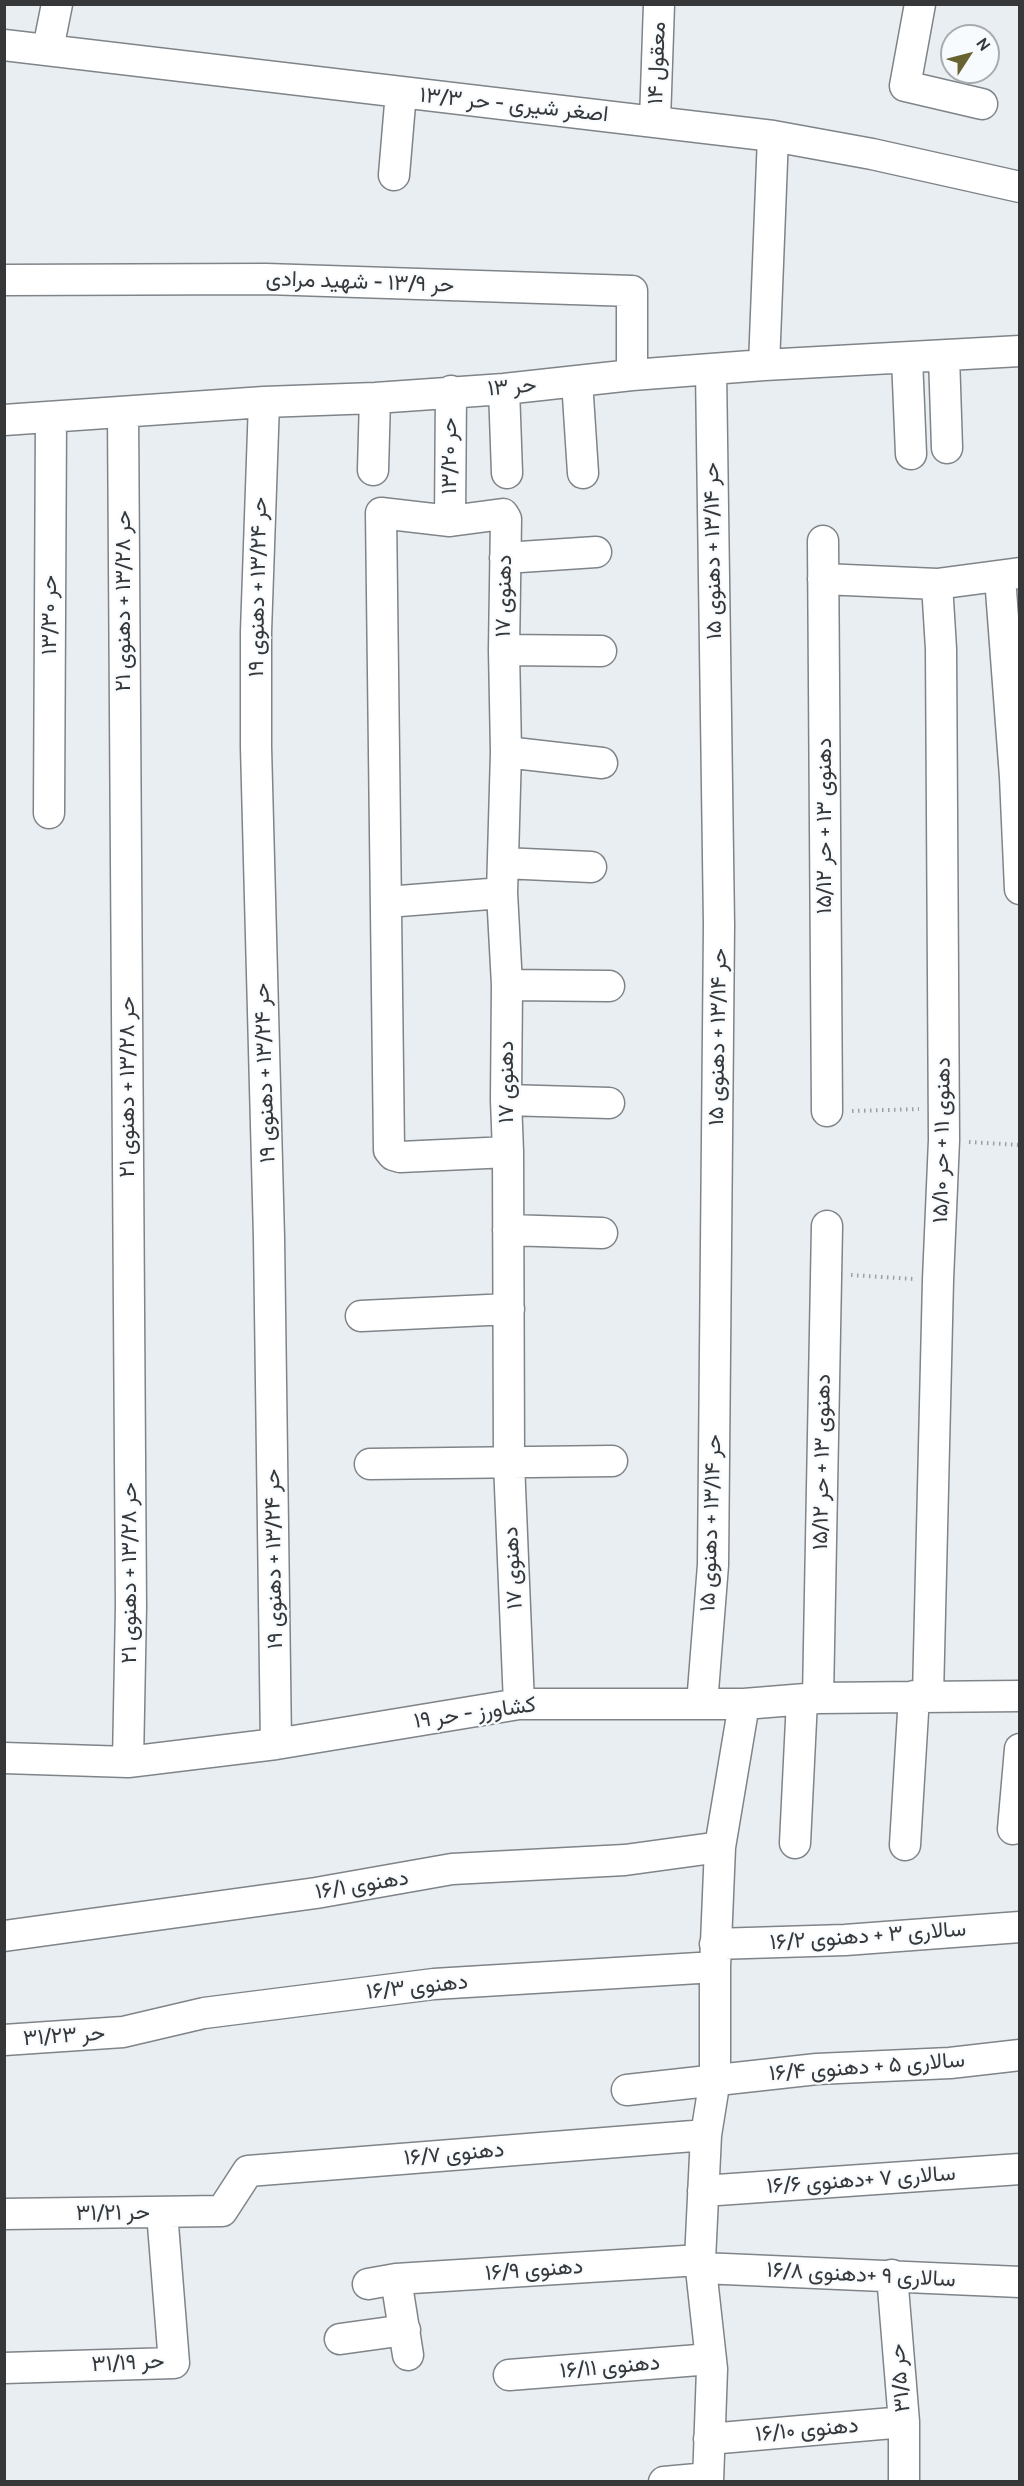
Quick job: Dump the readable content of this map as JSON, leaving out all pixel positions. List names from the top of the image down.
{
  "streets": {
    "street": [
      "معقول ۱۴",
      "اصغر شیری - حر ۱۳/۳",
      "حر ۱۳/۹ - شهید مرادی",
      "حر ۱۳",
      "حر ۱۳/۲۰",
      "حر ۱۳/۱۴ + دهنوی ۱۵",
      "حر ۱۳/۲۴ + دهنوی ۱۹",
      "دهنوی ۱۷",
      "حر ۱۳/۲۸ + دهنوی ۲۱",
      "حر ۱۳/۳۰",
      "دهنوی ۱۳ + حر ۱۵/۱۲",
      "دهنوی ۱۱ + حر ۱۵/۱۰",
      "کشاورز - حر ۱۹",
      "دهنوی ۱۶/۱",
      "سالاری ۳ + دهنوی ۱۶/۲",
      "دهنوی ۱۶/۳",
      "حر ۳۱/۲۳",
      "سالاری ۵ + دهنوی ۱۶/۴",
      "دهنوی ۱۶/۷",
      "سالاری ۷ +دهنوی ۱۶/۶",
      "حر ۳۱/۲۱",
      "دهنوی ۱۶/۹",
      "سالاری ۹ +دهنوی ۱۶/۸",
      "حر ۳۱/۱۹",
      "دهنوی ۱۶/۱۱",
      "حر ۳۱/۵",
      "دهنوی ۱۶/۱۰"
    ]
  },
  "crossings": [
    ["معقول ۱۴", "اصغر شیری - حر ۱۳/۳"],
    ["حر ۱۳/۹ - شهید مرادی", "حر ۱۳"],
    ["حر ۱۳", "حر ۱۳/۲۰"],
    ["حر ۱۳", "حر ۱۳/۱۴ + دهنوی ۱۵"],
    ["حر ۱۳", "حر ۱۳/۲۴ + دهنوی ۱۹"],
    ["حر ۱۳", "حر ۱۳/۲۸ + دهنوی ۲۱"],
    ["حر ۱۳", "حر ۱۳/۳۰"],
    ["حر ۱۳/۲۰", "دهنوی ۱۷"],
    ["حر ۱۳/۱۴ + دهنوی ۱۵", "کشاورز - حر ۱۹"],
    ["حر ۱۳/۲۴ + دهنوی ۱۹", "کشاورز - حر ۱۹"],
    ["دهنوی ۱۷", "کشاورز - حر ۱۹"],
    ["حر ۱۳/۲۸ + دهنوی ۲۱", "کشاورز - حر ۱۹"],
    ["دهنوی ۱۳ + حر ۱۵/۱۲", "کشاورز - حر ۱۹"],
    ["دهنوی ۱۱ + حر ۱۵/۱۰", "کشاورز - حر ۱۹"],
    ["سالاری ۳ + دهنوی ۱۶/۲", "دهنوی ۱۶/۳"],
    ["دهنوی ۱۶/۳", "حر ۳۱/۲۳"],
    ["دهنوی ۱۶/۷", "حر ۳۱/۲۱"],
    ["حر ۳۱/۲۱", "حر ۳۱/۱۹"],
    ["دهنوی ۱۶/۹", "سالاری ۹ +دهنوی ۱۶/۸"],
    ["سالاری ۹ +دهنوی ۱۶/۸", "حر ۳۱/۵"],
    ["حر ۳۱/۵", "دهنوی ۱۶/۱۰"]
  ],
  "north": "top right"
}
